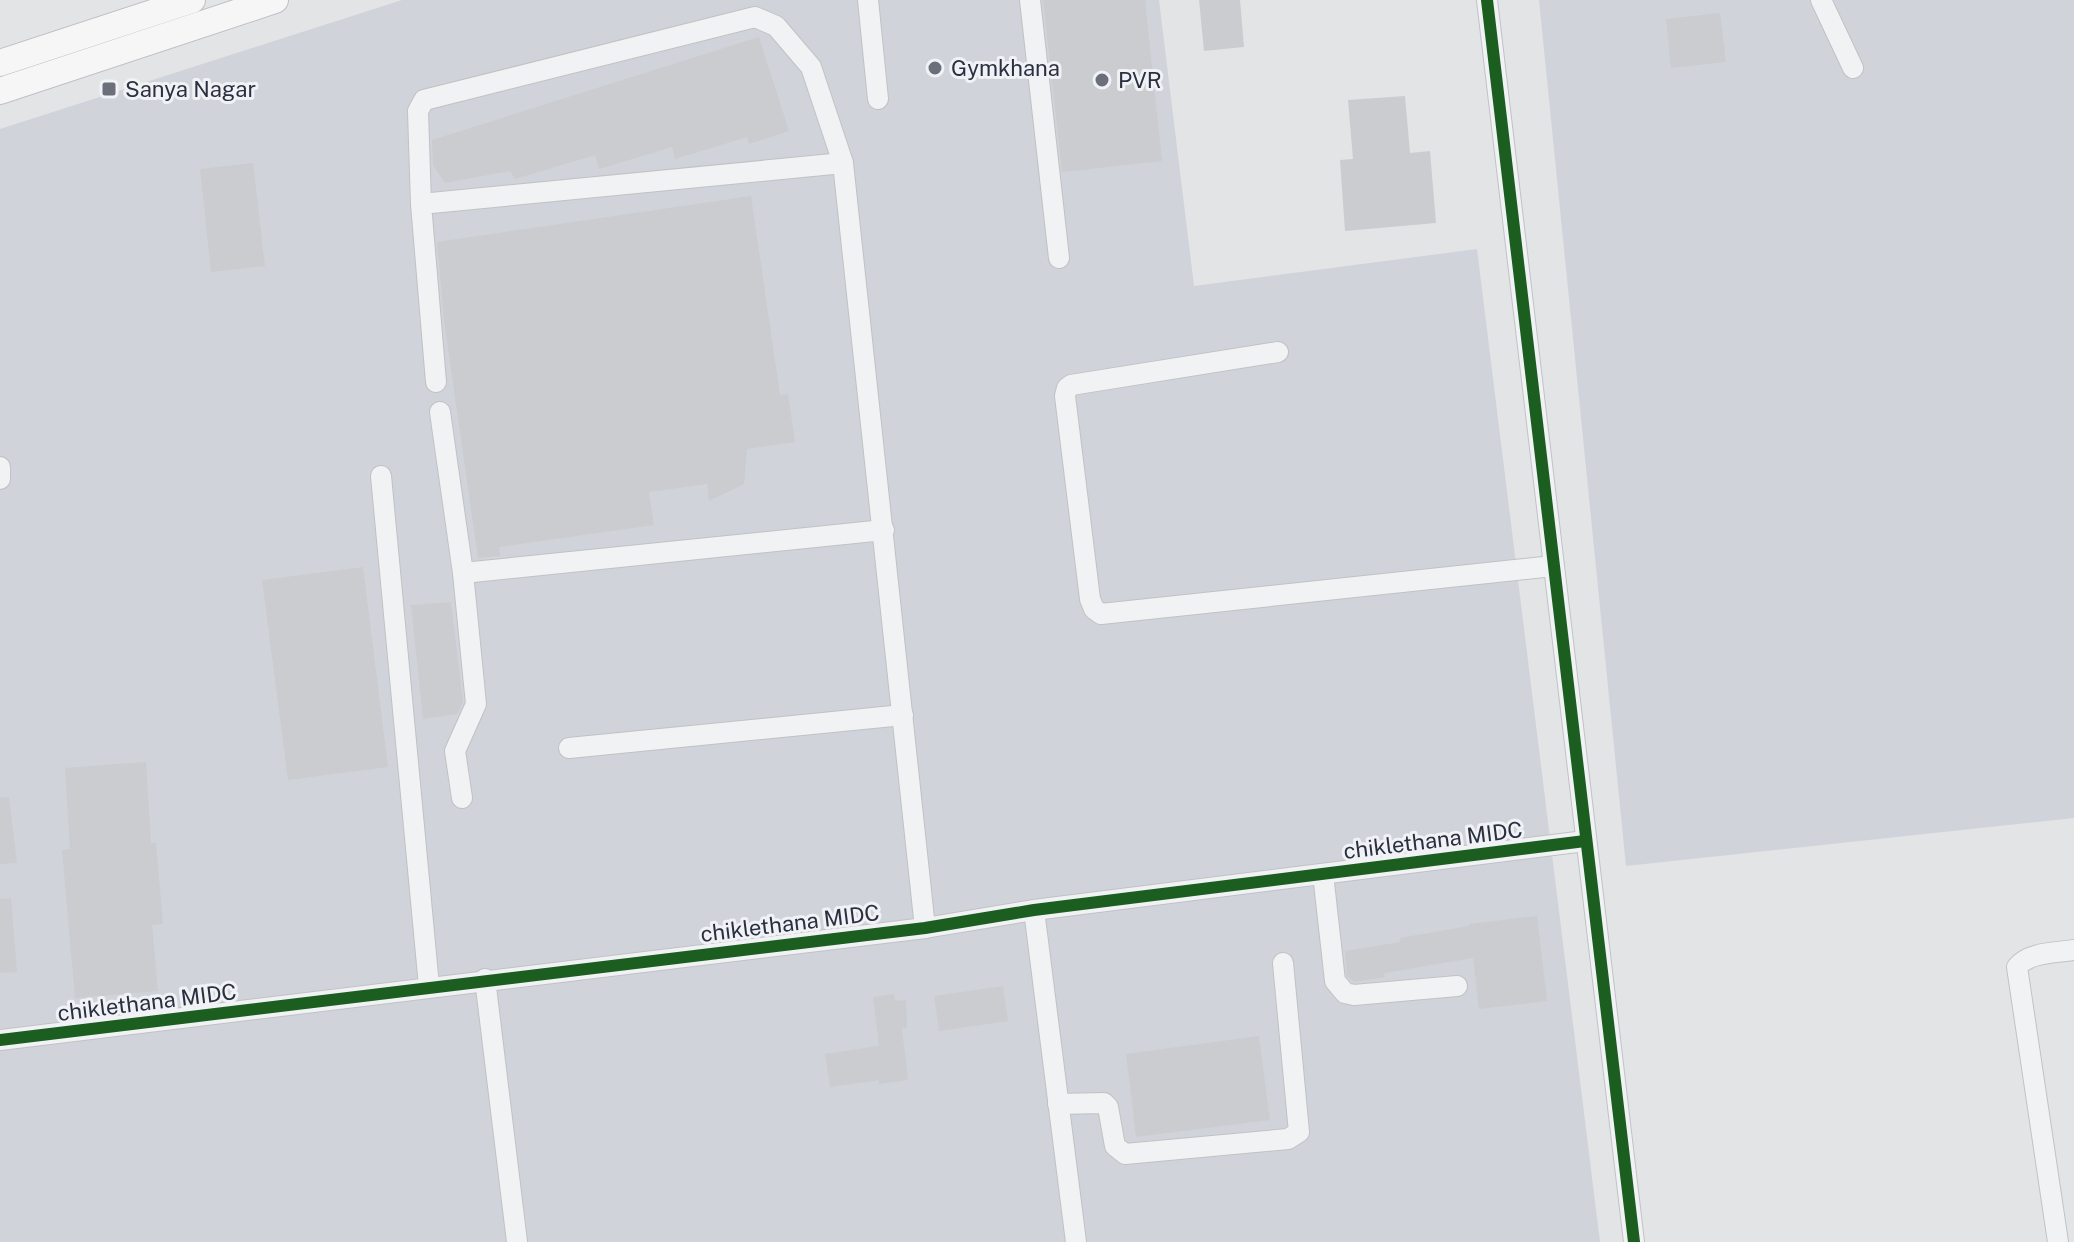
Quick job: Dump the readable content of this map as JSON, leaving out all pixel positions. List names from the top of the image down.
{
  "streets": {
    "street": ["chiklethana MIDC"]
  },
  "places": {
    "other": ["Gymkhana", "PVR"],
    "transit": ["Sanya Nagar"]
  }
}
